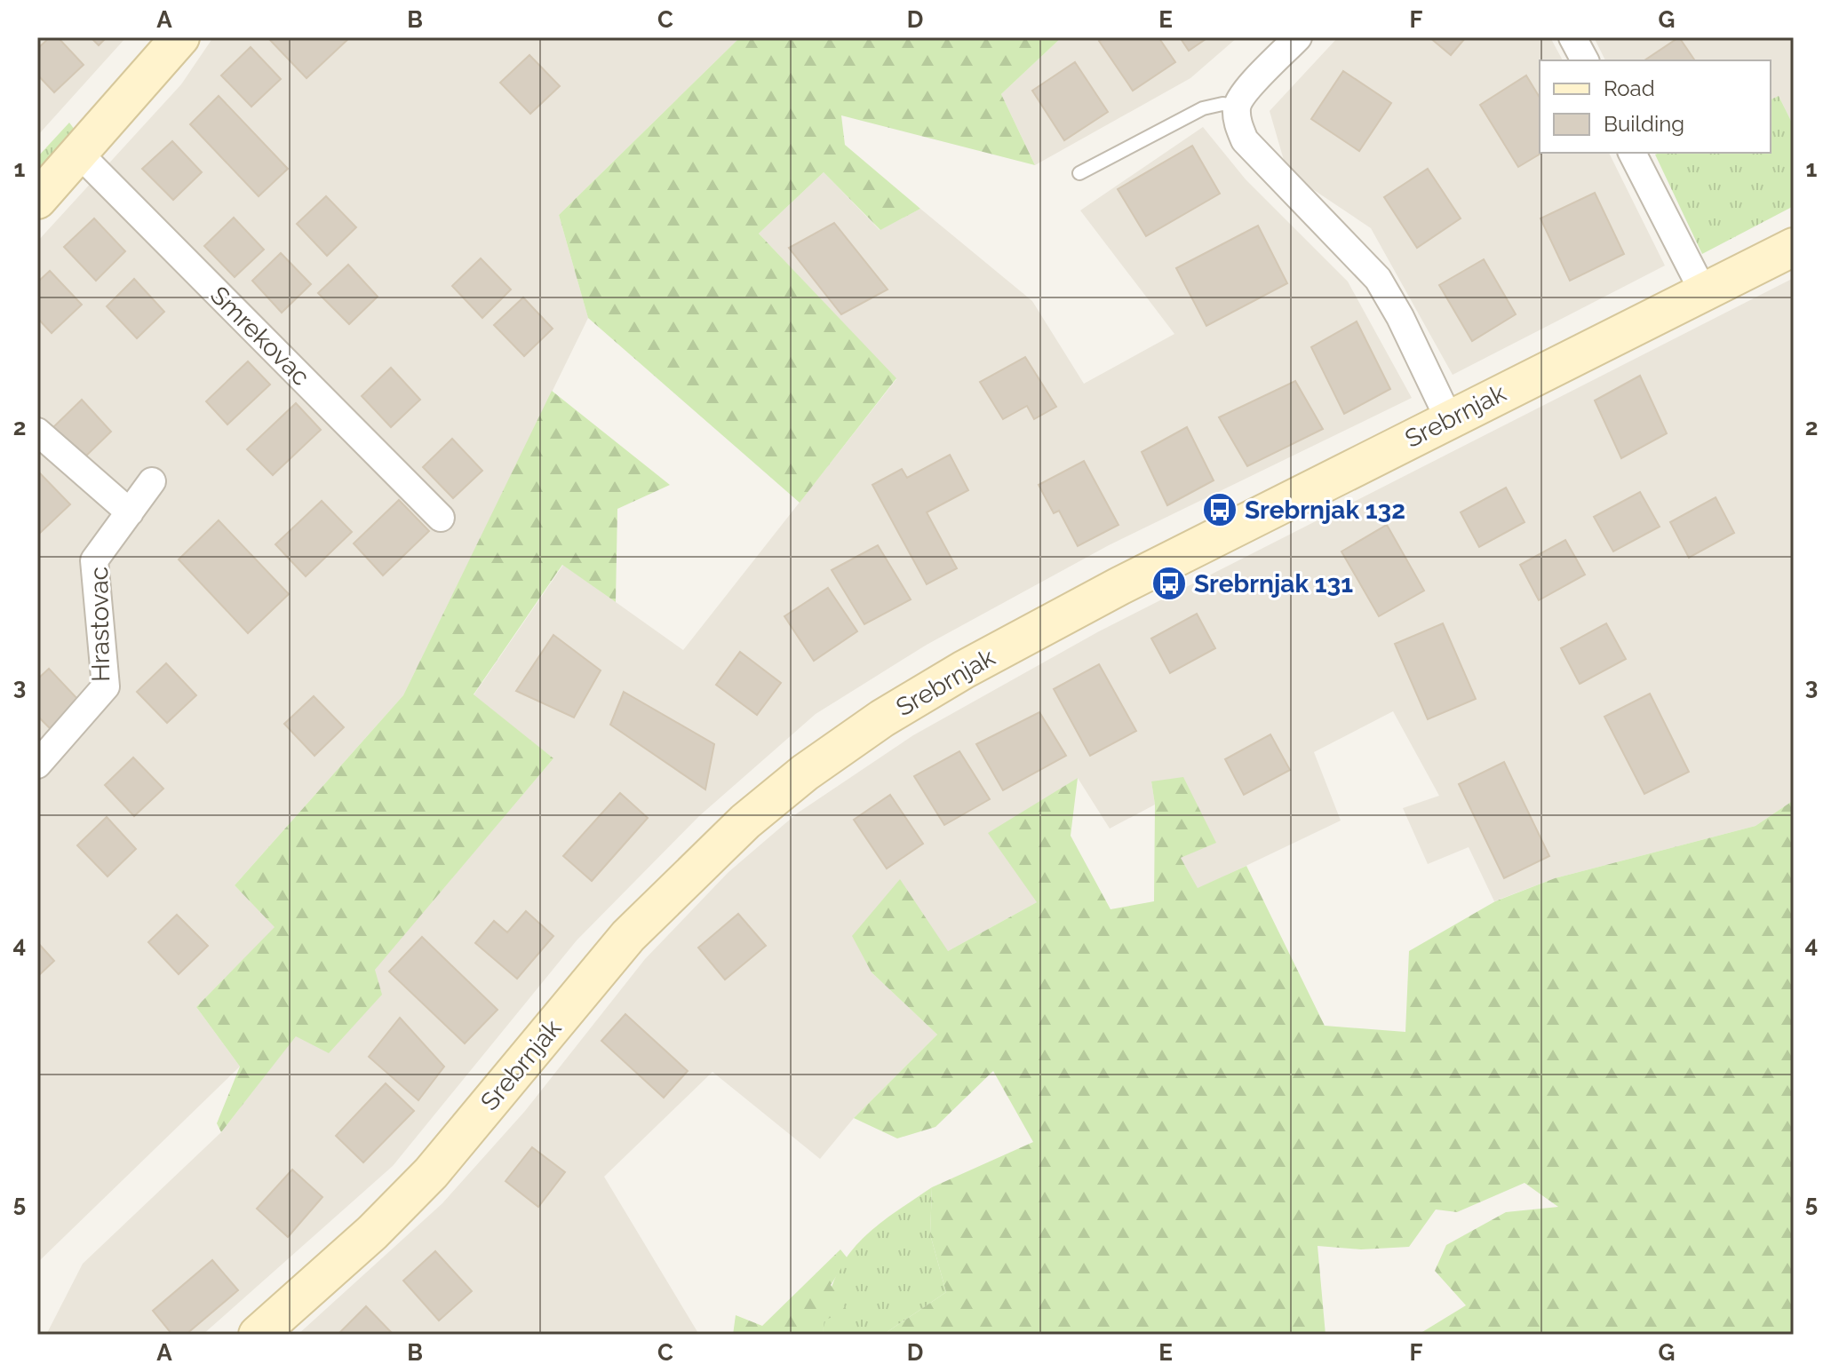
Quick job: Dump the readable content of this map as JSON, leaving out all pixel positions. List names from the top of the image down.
{
  "streets": {
    "main road": ["Srebrnjak"],
    "street": ["Smrekovac", "Hrastovac"]
  },
  "places": {
    "bus stop": ["Srebrnjak 132", "Srebrnjak 131"]
  },
  "legend": ["Road", "Building"],
  "grid": {
    "columns": [
      "A",
      "B",
      "C",
      "D",
      "E",
      "F",
      "G"
    ],
    "rows": [
      "1",
      "2",
      "3",
      "4",
      "5"
    ]
  }
}
